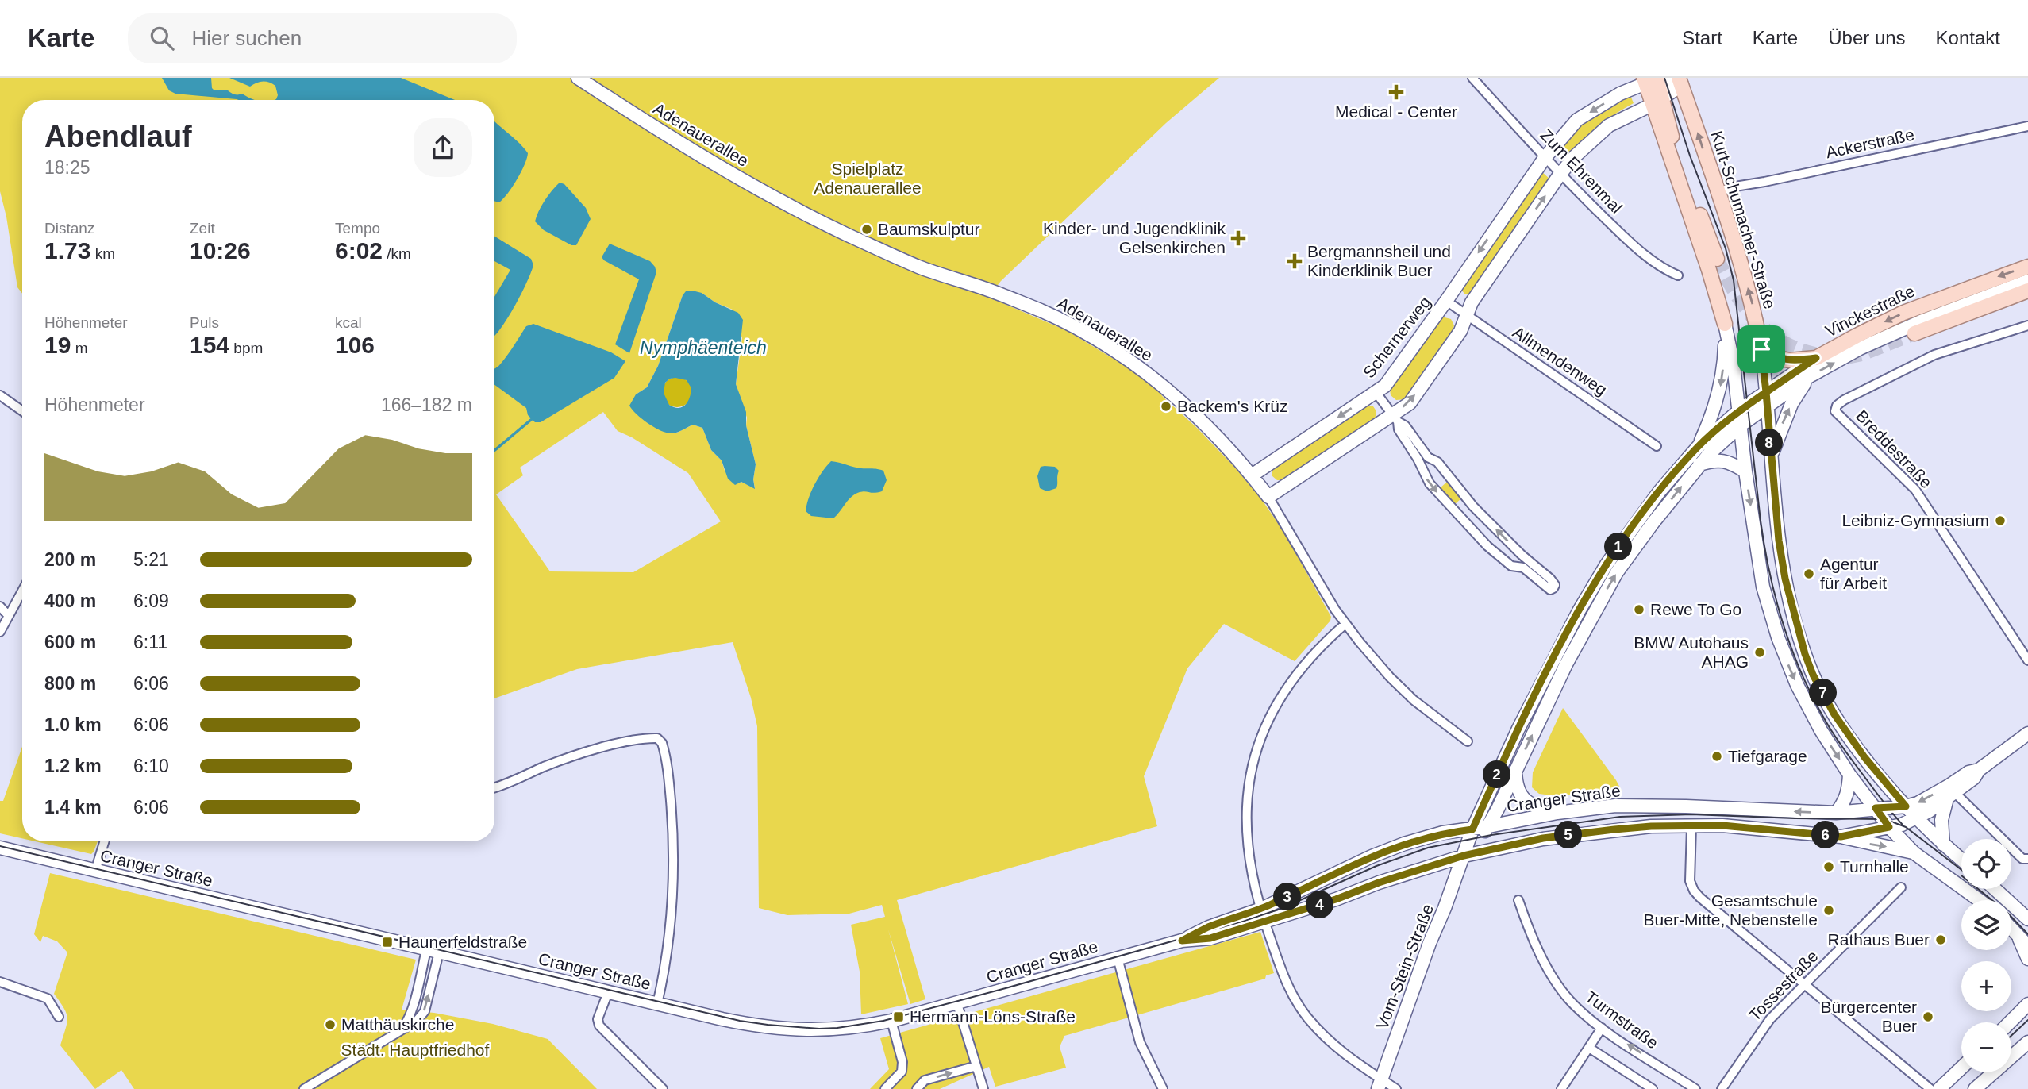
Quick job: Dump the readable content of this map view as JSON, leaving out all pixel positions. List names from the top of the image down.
{
  "streets": {
    "main road": [
      "Adenauerallee",
      "Kurt-Schumacher-Straße",
      "Vinckestraße",
      "Schernerweg",
      "Cranger Straße",
      "Vom-Stein-Straße"
    ],
    "street": [
      "Ackerstraße",
      "Zum Ehrenmal",
      "Allmendenweg",
      "Breddestraße",
      "Tossestraße",
      "Turmstraße"
    ]
  },
  "crossings": [
    ["Adenauerallee", "Schernerweg"],
    ["Ackerstraße", "Kurt-Schumacher-Straße"],
    ["Zum Ehrenmal", "Schernerweg"],
    ["Kurt-Schumacher-Straße", "Vinckestraße"],
    ["Kurt-Schumacher-Straße", "Cranger Straße"],
    ["Vinckestraße", "Vom-Stein-Straße"],
    ["Schernerweg", "Allmendenweg"],
    ["Cranger Straße", "Vom-Stein-Straße"]
  ],
  "water": ["Nymphäenteich"],
  "parks": ["Spielplatz Adenauerallee", "Städt. Hauptfriedhof"],
  "places": {
    "health": ["Medical - Center", "Kinder- und Jugendklinik Gelsenkirchen", "Bergmannsheil und Kinderklinik Buer"],
    "other": [
      "Baumskulptur",
      "Backem's Krüz",
      "Leibniz-Gymnasium",
      "Agentur für Arbeit",
      "Rewe To Go",
      "BMW Autohaus AHAG",
      "Tiefgarage",
      "Turnhalle",
      "Gesamtschule Buer-Mitte, Nebenstelle",
      "Rathaus Buer",
      "Bürgercenter Buer",
      "Matthäuskirche"
    ],
    "transit": ["Haunerfeldstraße", "Hermann-Löns-Straße"]
  },
  "page": {
    "header": "Karte",
    "search": "Hier suchen",
    "nav": [
      "Start",
      "Karte",
      "Über uns",
      "Kontakt"
    ],
    "heading": ["Abendlauf", "18:25"],
    "stats": [
      ["Distanz", "1.73 km"],
      ["Zeit", "10:26"],
      ["Tempo", "6:02 /km"],
      ["Höhenmeter", "19 m"],
      ["Puls", "154 bpm"],
      ["kcal", "106"]
    ],
    "chart": ["Höhenmeter", "166–182 m"],
    "pins": [
      "8",
      "1",
      "7",
      "2",
      "5",
      "6",
      "3",
      "4"
    ],
    "list": [
      {
        "name": "200 m",
        "note": "5:21"
      },
      {
        "name": "400 m",
        "note": "6:09"
      },
      {
        "name": "600 m",
        "note": "6:11"
      },
      {
        "name": "800 m",
        "note": "6:06"
      },
      {
        "name": "1.0 km",
        "note": "6:06"
      },
      {
        "name": "1.2 km",
        "note": "6:10"
      },
      {
        "name": "1.4 km",
        "note": "6:06"
      }
    ],
    "map_buttons": ["+", "−"]
  }
}
